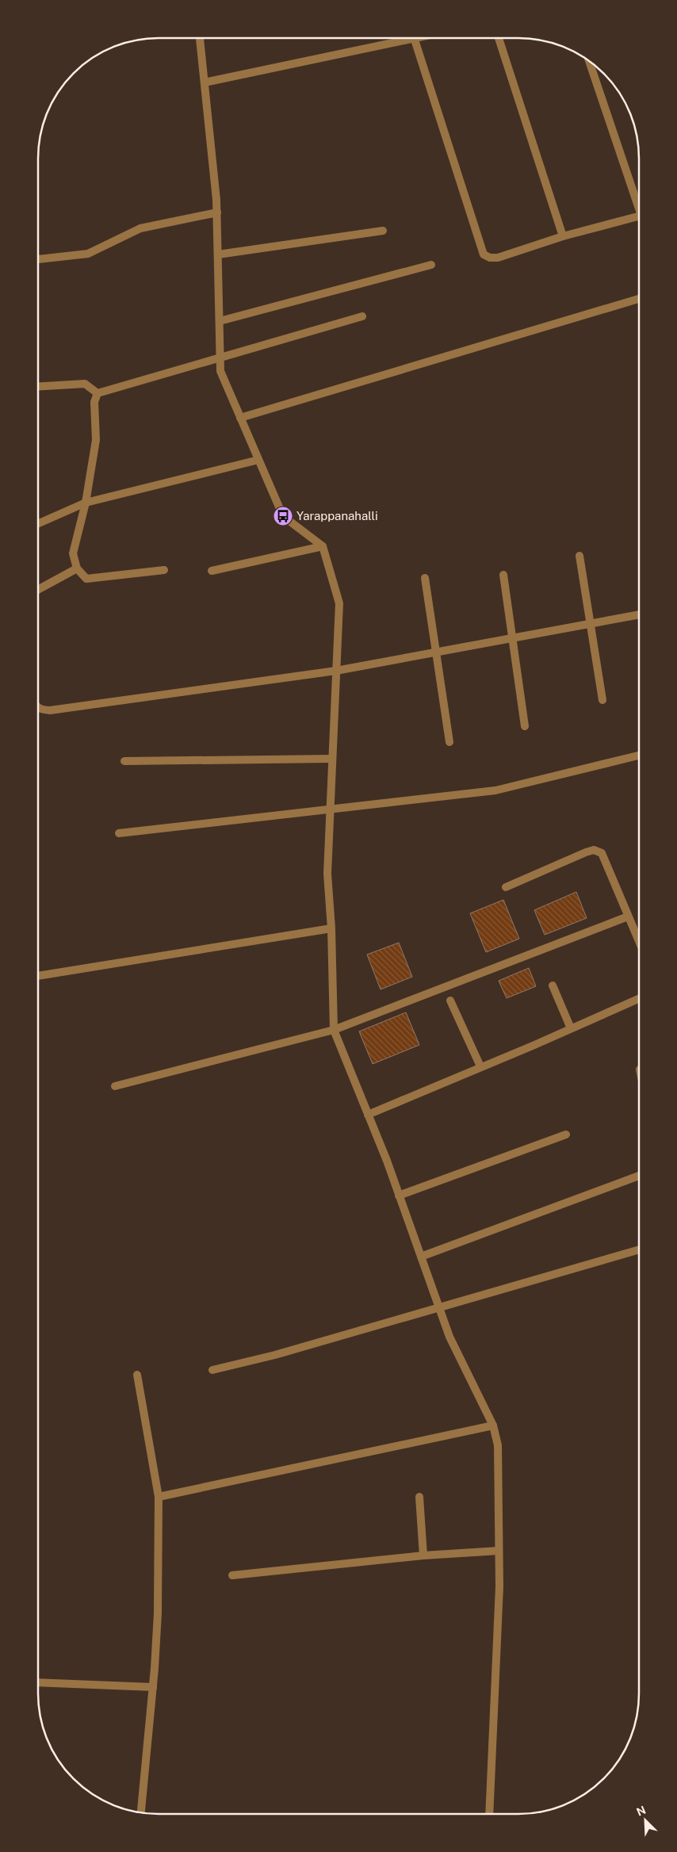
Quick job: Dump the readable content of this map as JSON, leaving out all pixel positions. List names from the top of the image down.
{
  "places": {
    "bus stop": ["Yarappanahalli"]
  },
  "north": "top left"
}
